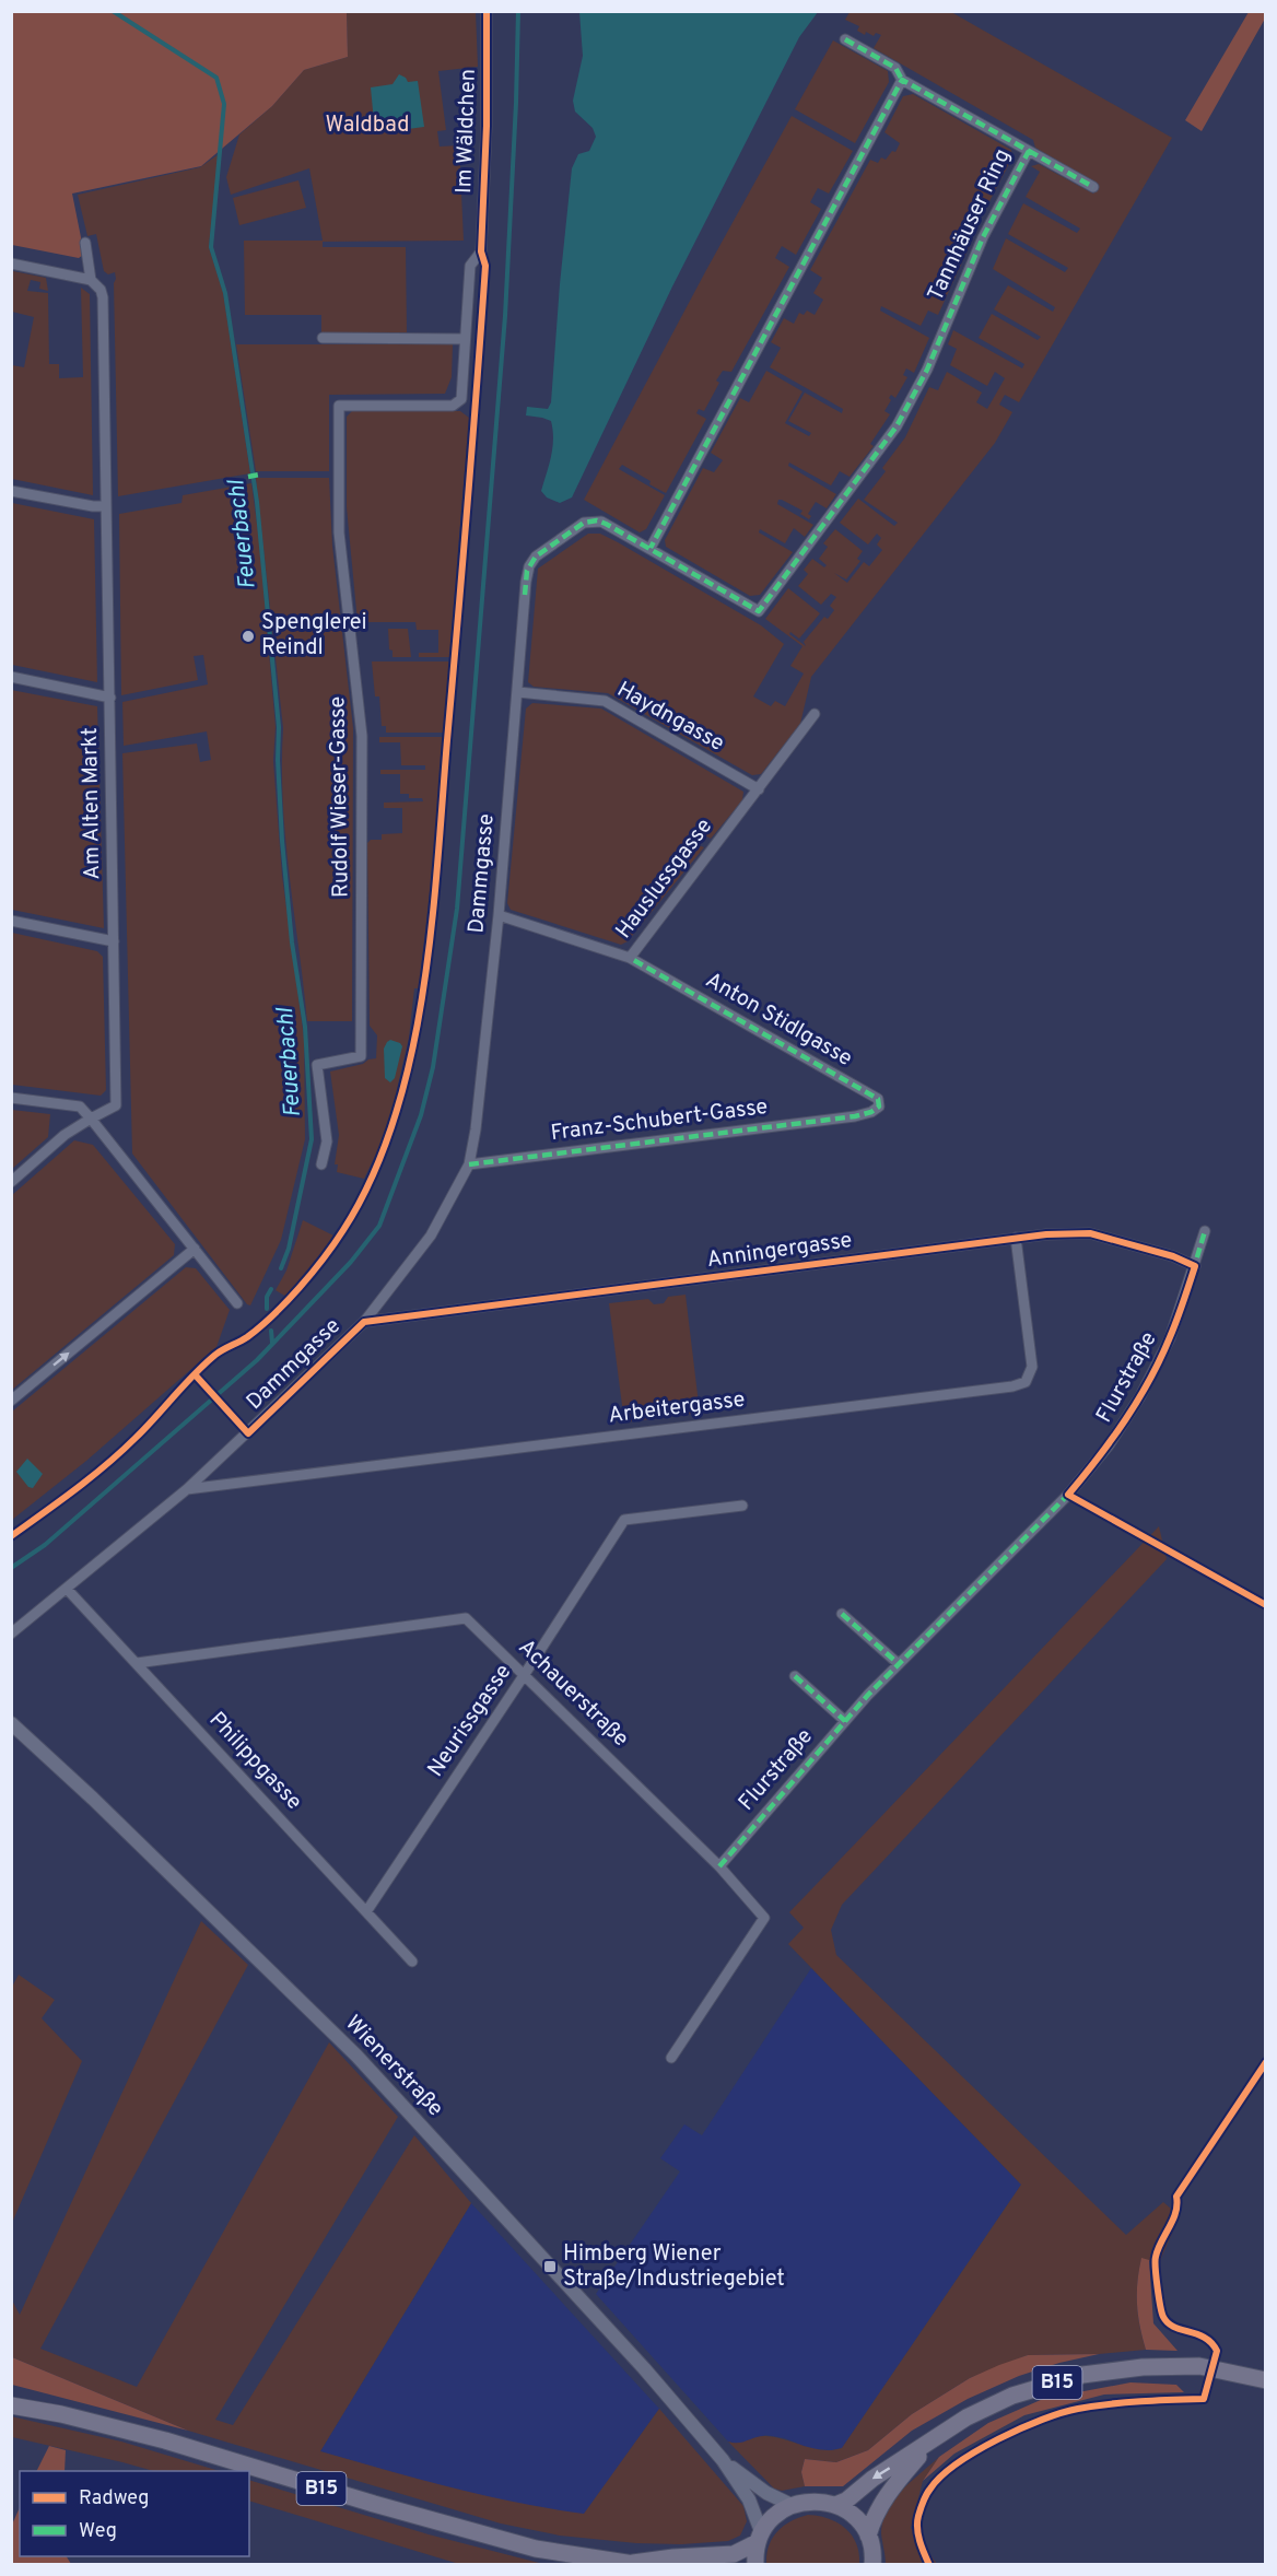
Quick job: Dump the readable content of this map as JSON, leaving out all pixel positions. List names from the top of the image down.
{
  "streets": {
    "main road": ["B15"],
    "street": [
      "Im Wäldchen",
      "Tannhäuser Ring",
      "Haydngasse",
      "Rudolf Wieser-Gasse",
      "Am Alten Markt",
      "Dammgasse",
      "Hauslussgasse",
      "Anton Stidlgasse",
      "Franz-Schubert-Gasse",
      "Anningergasse",
      "Flurstraße",
      "Arbeitergasse",
      "Achauerstraße",
      "Neurissgasse",
      "Philippgasse",
      "Wienerstraße"
    ]
  },
  "crossings": [
    ["Im Wäldchen", "Rudolf Wieser-Gasse"],
    ["Tannhäuser Ring", "Dammgasse"],
    ["Haydngasse", "Dammgasse"],
    ["Haydngasse", "Hauslussgasse"],
    ["Dammgasse", "Hauslussgasse"],
    ["Dammgasse", "Franz-Schubert-Gasse"],
    ["Dammgasse", "Anningergasse"],
    ["Dammgasse", "Arbeitergasse"],
    ["Dammgasse", "Philippgasse"],
    ["Hauslussgasse", "Anton Stidlgasse"],
    ["Anton Stidlgasse", "Franz-Schubert-Gasse"],
    ["Anningergasse", "Flurstraße"],
    ["Anningergasse", "Arbeitergasse"],
    ["Flurstraße", "Achauerstraße"],
    ["Achauerstraße", "Neurissgasse"],
    ["Achauerstraße", "Philippgasse"],
    ["Neurissgasse", "Philippgasse"],
    ["Wienerstraße", "B15"]
  ],
  "water": ["Feuerbachl"],
  "parks": ["Waldbad"],
  "places": {
    "other": ["Spenglerei Reindl"],
    "transit": ["Himberg Wiener Straße/Industriegebiet"]
  },
  "legend": ["Radweg", "Weg"]
}
